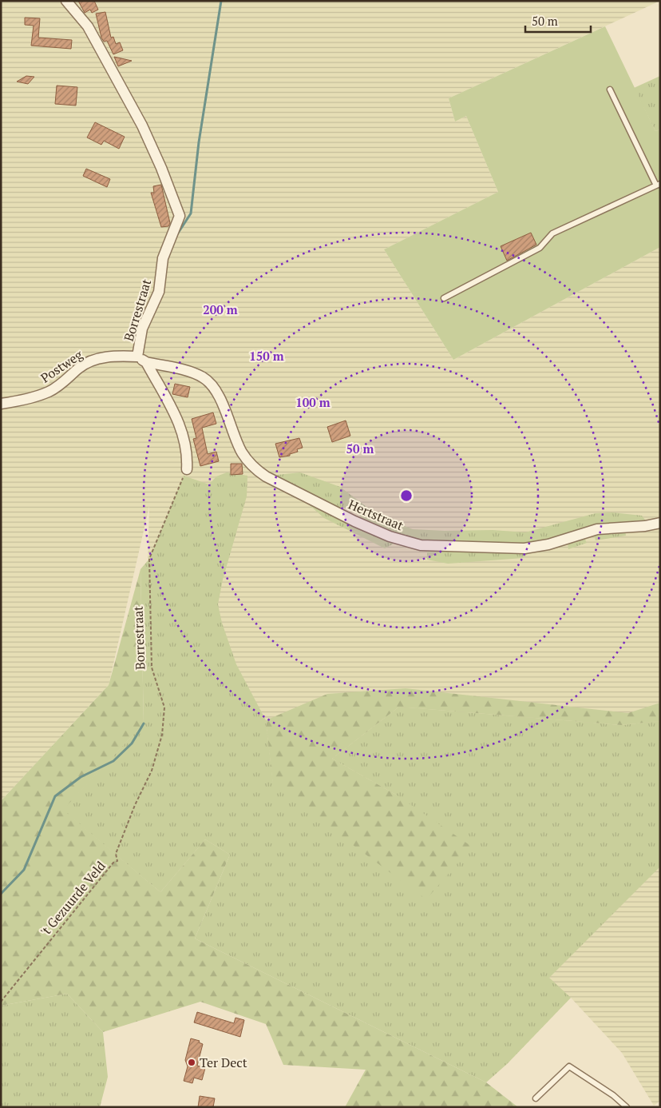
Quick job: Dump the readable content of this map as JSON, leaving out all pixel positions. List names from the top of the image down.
{
  "streets": {
    "street": ["Borrestraat", "Postweg", "Hertstraat"],
    "path": ["'t Gezuurde Veld"]
  },
  "crossings": [
    ["Borrestraat", "Postweg"],
    ["Borrestraat", "Hertstraat"],
    ["Borrestraat", "'t Gezuurde Veld"],
    ["Postweg", "Hertstraat"]
  ],
  "places": ["Ter Dect"],
  "scale_bar": "50 m",
  "rings": [
    "200 m",
    "150 m",
    "100 m",
    "50 m"
  ]
}
